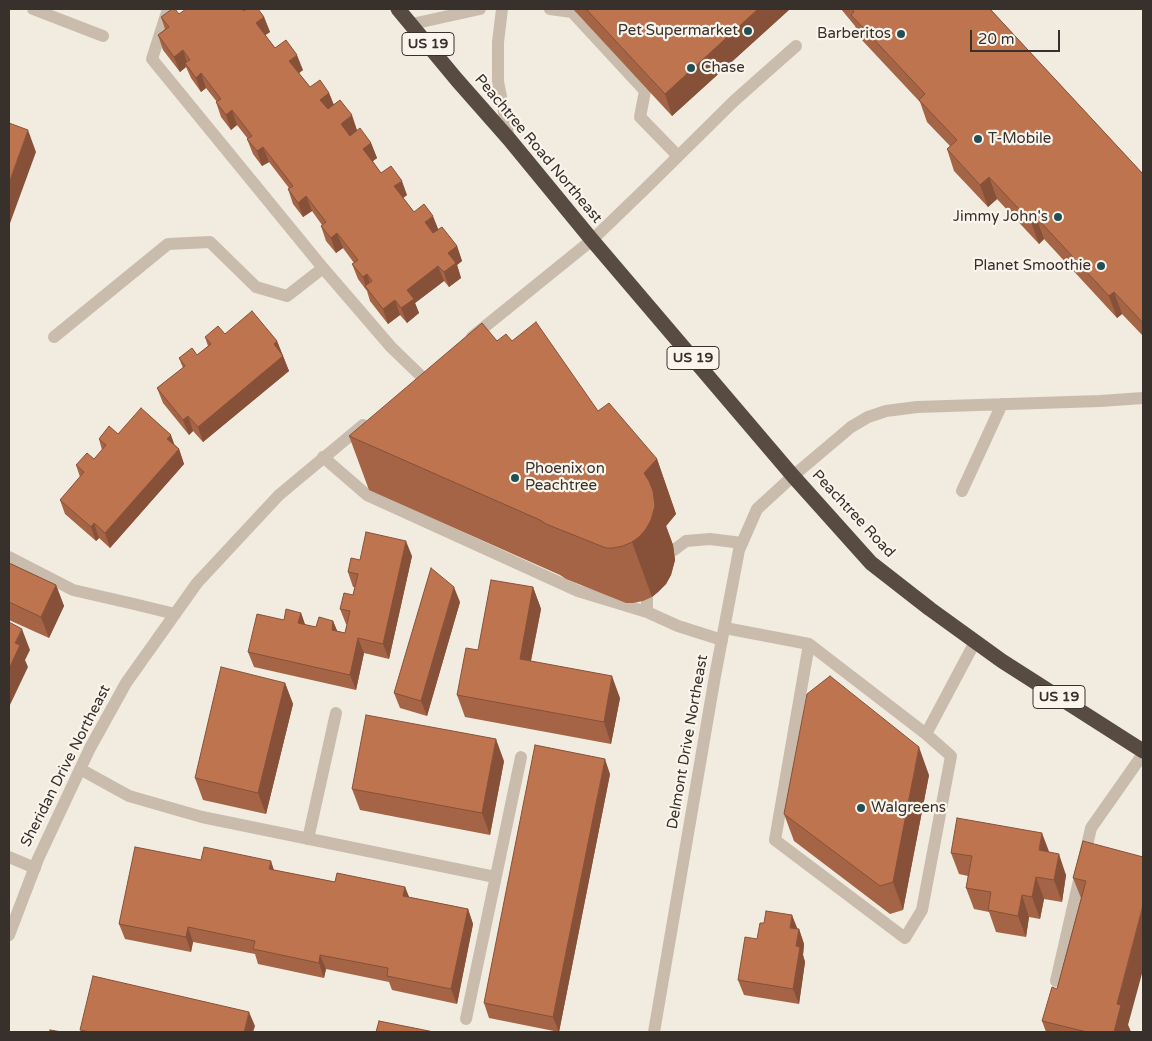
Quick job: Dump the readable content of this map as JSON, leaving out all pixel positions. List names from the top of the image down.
{
  "streets": {
    "highway": ["US 19", "Peachtree Road Northeast", "Peachtree Road"],
    "street": ["Delmont Drive Northeast", "Sheridan Drive Northeast"]
  },
  "crossings": [
    ["US 19", "Peachtree Road Northeast"],
    ["Peachtree Road Northeast", "Peachtree Road"],
    ["Peachtree Road", "Delmont Drive Northeast"]
  ],
  "places": [
    "Pet Supermarket",
    "Barberitos",
    "Chase",
    "T-Mobile",
    "Jimmy John's",
    "Planet Smoothie",
    "Phoenix on Peachtree",
    "Walgreens"
  ],
  "scale_bar": "20 m"
}
